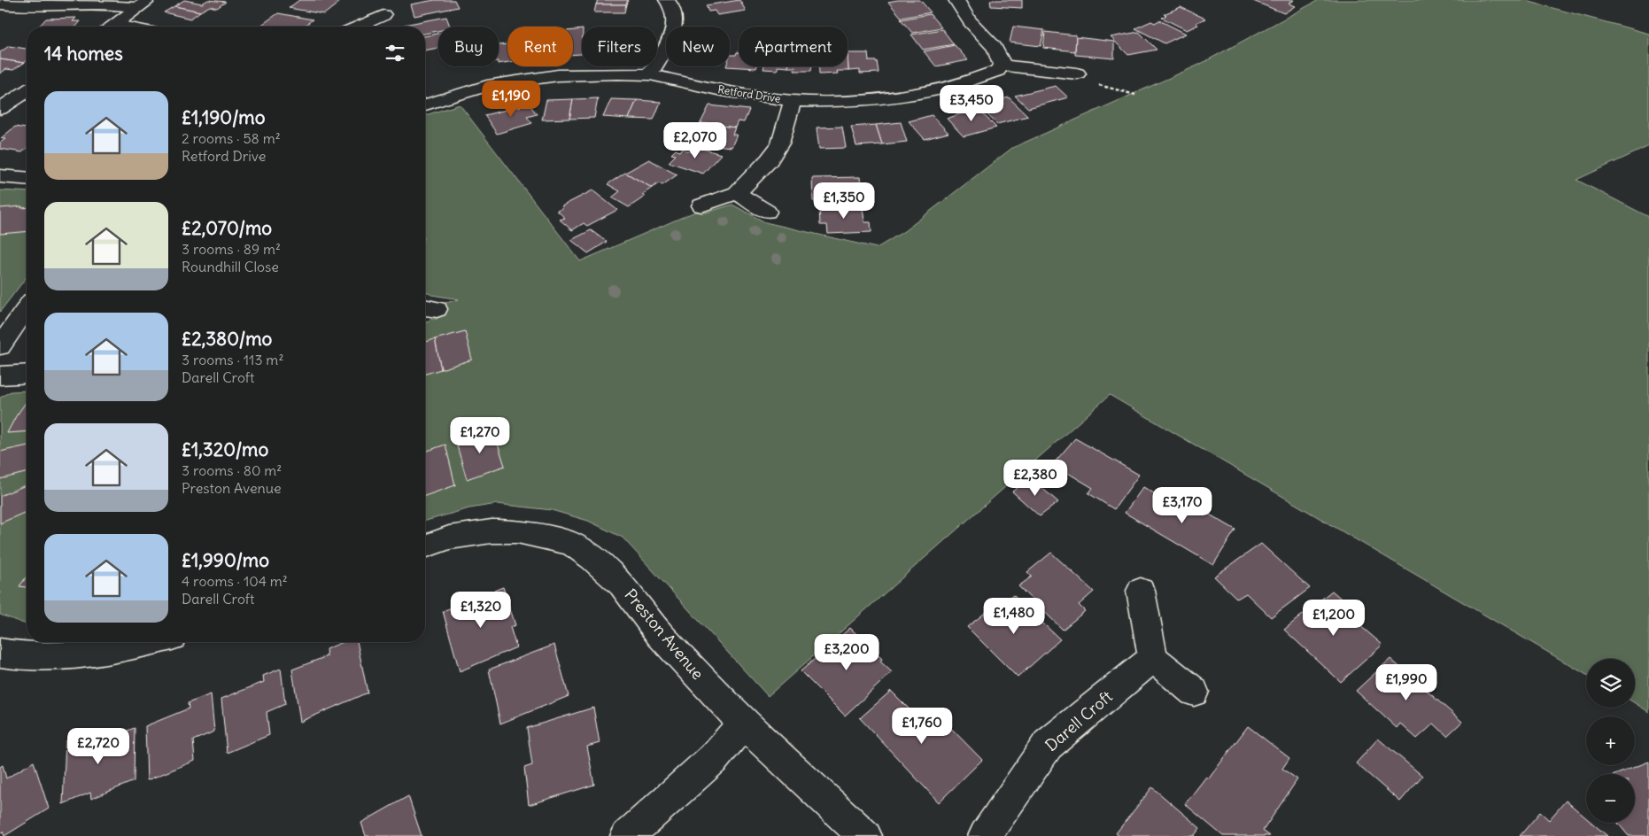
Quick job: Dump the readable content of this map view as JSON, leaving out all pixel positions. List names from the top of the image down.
{
  "streets": {
    "street": ["Retford Drive", "Preston Avenue", "Darell Croft"]
  },
  "page": {
    "chip": [
      "Buy",
      "Rent",
      "Filters",
      "New",
      "Apartment"
    ],
    "heading": "14 homes",
    "list": [
      {
        "name": "£1,190/mo",
        "note": "2 rooms · 58 m² · Retford Drive"
      },
      {
        "name": "£2,070/mo",
        "note": "3 rooms · 89 m² · Roundhill Close"
      },
      {
        "name": "£2,380/mo",
        "note": "3 rooms · 113 m² · Darell Croft"
      },
      {
        "name": "£1,320/mo",
        "note": "3 rooms · 80 m² · Preston Avenue"
      },
      {
        "name": "£1,990/mo",
        "note": "4 rooms · 104 m² · Darell Croft"
      }
    ],
    "price": [
      "£1,190",
      "£3,450",
      "£2,070",
      "£1,350",
      "£1,270",
      "£2,380",
      "£3,170",
      "£1,320",
      "£1,480",
      "£1,200",
      "£3,200",
      "£1,990",
      "£1,760",
      "£2,720"
    ],
    "map_buttons": ["+", "−"]
  }
}
